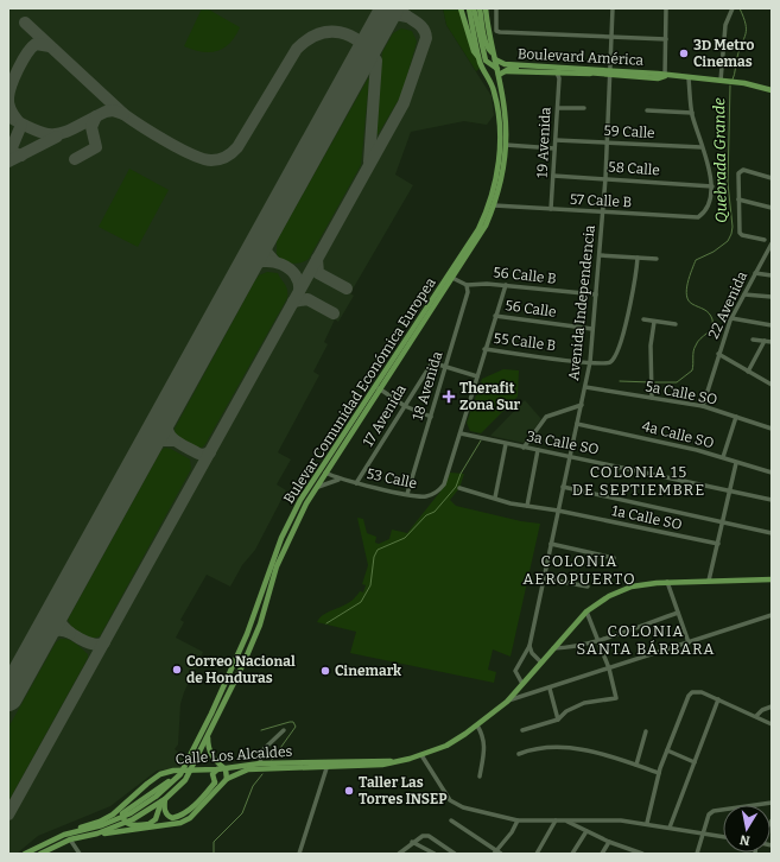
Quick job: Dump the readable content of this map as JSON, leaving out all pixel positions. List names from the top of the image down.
{
  "streets": {
    "main road": ["Boulevard América", "Bulevar Comunidad Económica Europea", "Calle Los Alcaldes"],
    "street": [
      "59 Calle",
      "19 Avenida",
      "58 Calle",
      "57 Calle B",
      "56 Calle B",
      "Avenida Independencia",
      "22 Avenida",
      "56 Calle",
      "55 Calle B",
      "18 Avenida",
      "5a Calle SO",
      "17 Avenida",
      "4a Calle SO",
      "3a Calle SO",
      "53 Calle",
      "1a Calle SO"
    ]
  },
  "crossings": [
    ["Boulevard América", "Avenida Independencia"],
    ["Boulevard América", "Bulevar Comunidad Económica Europea"],
    ["59 Calle", "19 Avenida"],
    ["59 Calle", "Avenida Independencia"],
    ["19 Avenida", "58 Calle"],
    ["19 Avenida", "57 Calle B"],
    ["58 Calle", "57 Calle B"],
    ["58 Calle", "Avenida Independencia"],
    ["57 Calle B", "Avenida Independencia"],
    ["57 Calle B", "Bulevar Comunidad Económica Europea"],
    ["56 Calle B", "Avenida Independencia"],
    ["56 Calle B", "18 Avenida"],
    ["56 Calle B", "Bulevar Comunidad Económica Europea"],
    ["Avenida Independencia", "56 Calle"],
    ["Avenida Independencia", "55 Calle B"],
    ["Avenida Independencia", "5a Calle SO"],
    ["Avenida Independencia", "4a Calle SO"],
    ["Avenida Independencia", "3a Calle SO"],
    ["Avenida Independencia", "1a Calle SO"],
    ["Avenida Independencia", "Calle Los Alcaldes"],
    ["22 Avenida", "5a Calle SO"],
    ["18 Avenida", "17 Avenida"],
    ["18 Avenida", "53 Calle"],
    ["Bulevar Comunidad Económica Europea", "53 Calle"],
    ["Bulevar Comunidad Económica Europea", "Calle Los Alcaldes"],
    ["17 Avenida", "53 Calle"],
    ["3a Calle SO", "53 Calle"]
  ],
  "districts": ["COLONIA 15 DE SEPTIEMBRE", "COLONIA AEROPUERTO", "COLONIA SANTA BÁRBARA"],
  "water": ["Quebrada Grande"],
  "places": {
    "other": [
      "3D Metro Cinemas",
      "Correo Nacional de Honduras",
      "Cinemark",
      "Taller Las Torres INSEP"
    ],
    "health": ["Therafit Zona Sur"]
  },
  "north": "bottom"
}
